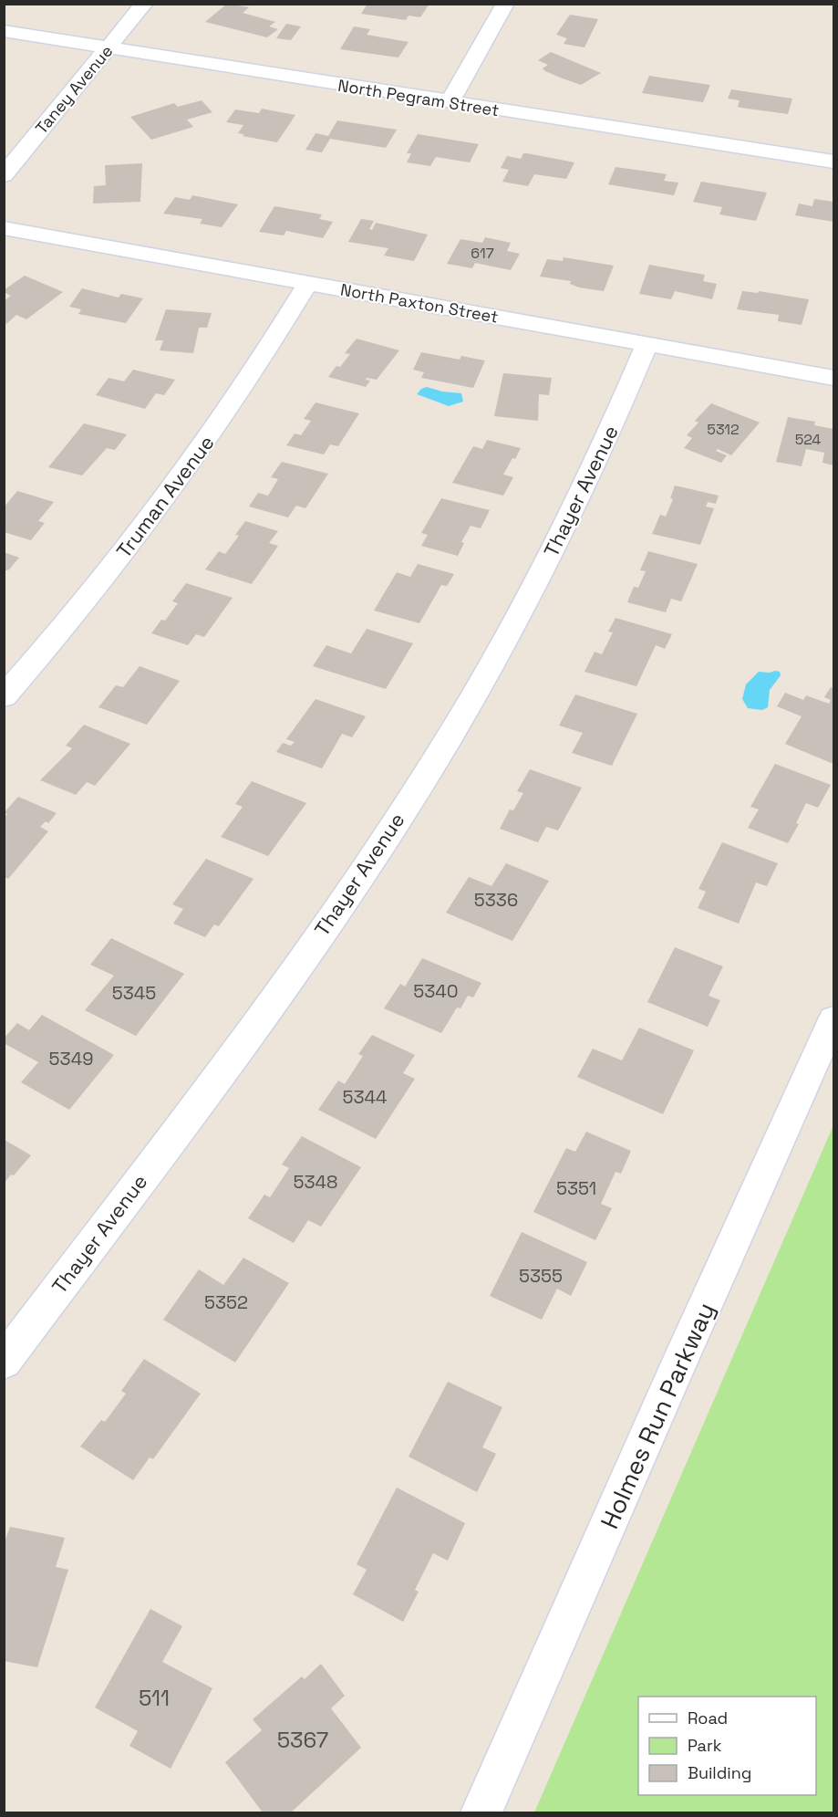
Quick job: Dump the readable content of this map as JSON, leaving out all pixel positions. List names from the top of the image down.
{
  "streets": {
    "street": [
      "Taney Avenue",
      "North Pegram Street",
      "North Paxton Street",
      "Thayer Avenue",
      "Truman Avenue",
      "Holmes Run Parkway"
    ]
  },
  "crossings": [
    ["Taney Avenue", "North Pegram Street"],
    ["North Paxton Street", "Thayer Avenue"],
    ["North Paxton Street", "Truman Avenue"]
  ],
  "house_numbers": [
    "617",
    "5312",
    "524",
    "5336",
    "5340",
    "5345",
    "5349",
    "5344",
    "5348",
    "5351",
    "5355",
    "5352",
    "511",
    "5367"
  ],
  "legend": ["Road", "Park", "Building"]
}
